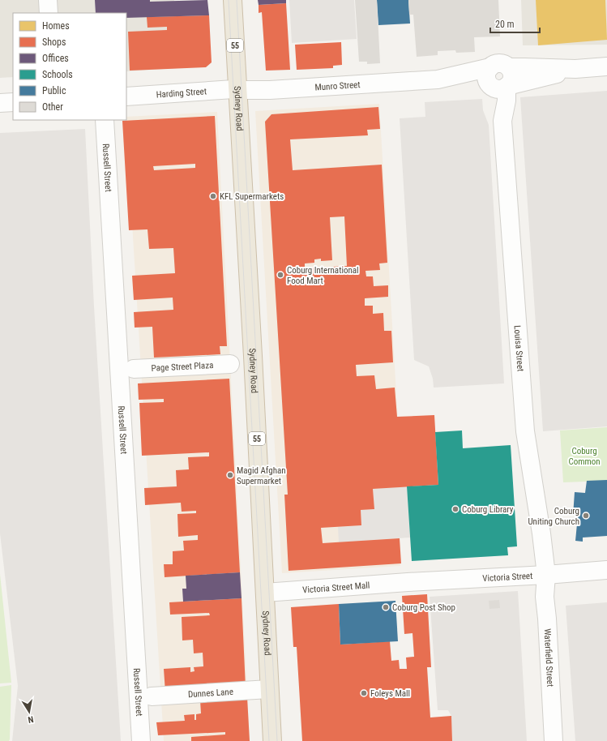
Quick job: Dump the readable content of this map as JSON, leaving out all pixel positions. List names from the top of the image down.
{
  "streets": {
    "highway": ["55", "Sydney Road"],
    "street": [
      "Munro Street",
      "Harding Street",
      "Russell Street",
      "Louisa Street",
      "Page Street Plaza",
      "Victoria Street",
      "Victoria Street Mall",
      "Waterfield Street",
      "Dunnes Lane"
    ]
  },
  "crossings": [
    ["Munro Street", "Harding Street"],
    ["Munro Street", "Sydney Road"],
    ["Munro Street", "Louisa Street"],
    ["Harding Street", "Sydney Road"],
    ["Sydney Road", "Victoria Street Mall"],
    ["Sydney Road", "Dunnes Lane"],
    ["Louisa Street", "Victoria Street"],
    ["Louisa Street", "Waterfield Street"],
    ["Victoria Street", "Victoria Street Mall"],
    ["Victoria Street", "Waterfield Street"]
  ],
  "parks": ["Coburg Common"],
  "places": [
    "KFL Supermarkets",
    "Coburg International Food Mart",
    "Magid Afghan Supermarket",
    "Coburg Library",
    "Coburg Uniting Church",
    "Coburg Post Shop",
    "Foleys Mall"
  ],
  "legend": [
    "Homes",
    "Shops",
    "Offices",
    "Schools",
    "Public",
    "Other"
  ],
  "scale_bar": "20 m",
  "north": "bottom"
}
